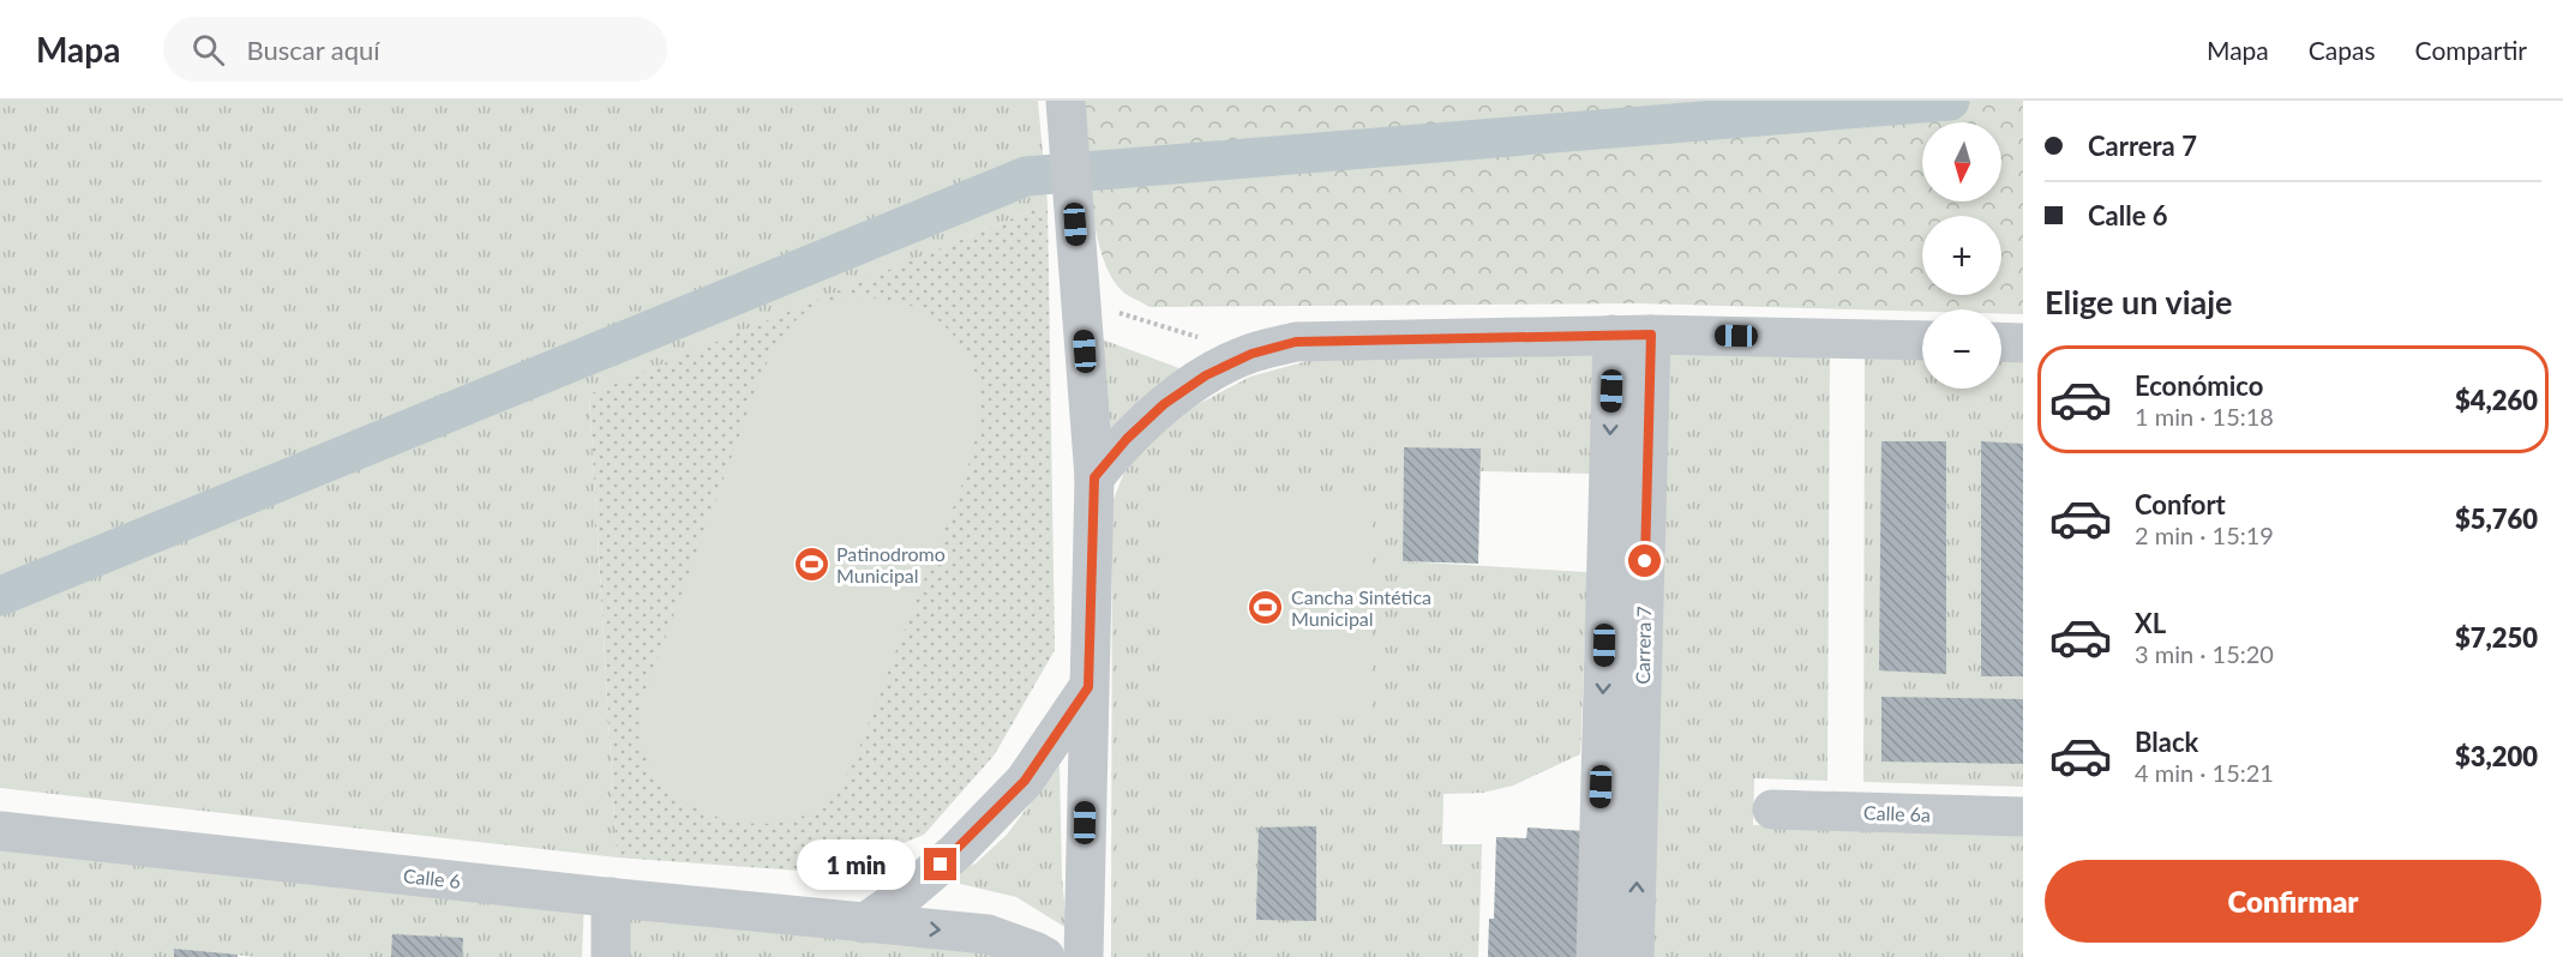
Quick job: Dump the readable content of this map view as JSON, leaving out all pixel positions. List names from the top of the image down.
{
  "streets": {
    "street": ["Carrera 7", "Calle 6a", "Calle 6"]
  },
  "places": {
    "sports": ["Patinodromo Municipal", "Cancha Sintética Municipal"]
  },
  "north": "bottom",
  "page": {
    "header": "Mapa",
    "search": "Buscar aquí",
    "nav": ["Mapa", "Capas", "Compartir"],
    "banner": ["Carrera 7", "Calle 6"],
    "map_buttons": ["+", "−"],
    "heading": "Elige un viaje",
    "list": [
      {
        "name": "Económico",
        "note": "1 min · 15:18",
        "value": "$4,260"
      },
      {
        "name": "Confort",
        "note": "2 min · 15:19",
        "value": "$5,760"
      },
      {
        "name": "XL",
        "note": "3 min · 15:20",
        "value": "$7,250"
      },
      {
        "name": "Black",
        "note": "4 min · 15:21",
        "value": "$3,200"
      }
    ],
    "bubble": "1 min",
    "buttons": "Confirmar"
  }
}
